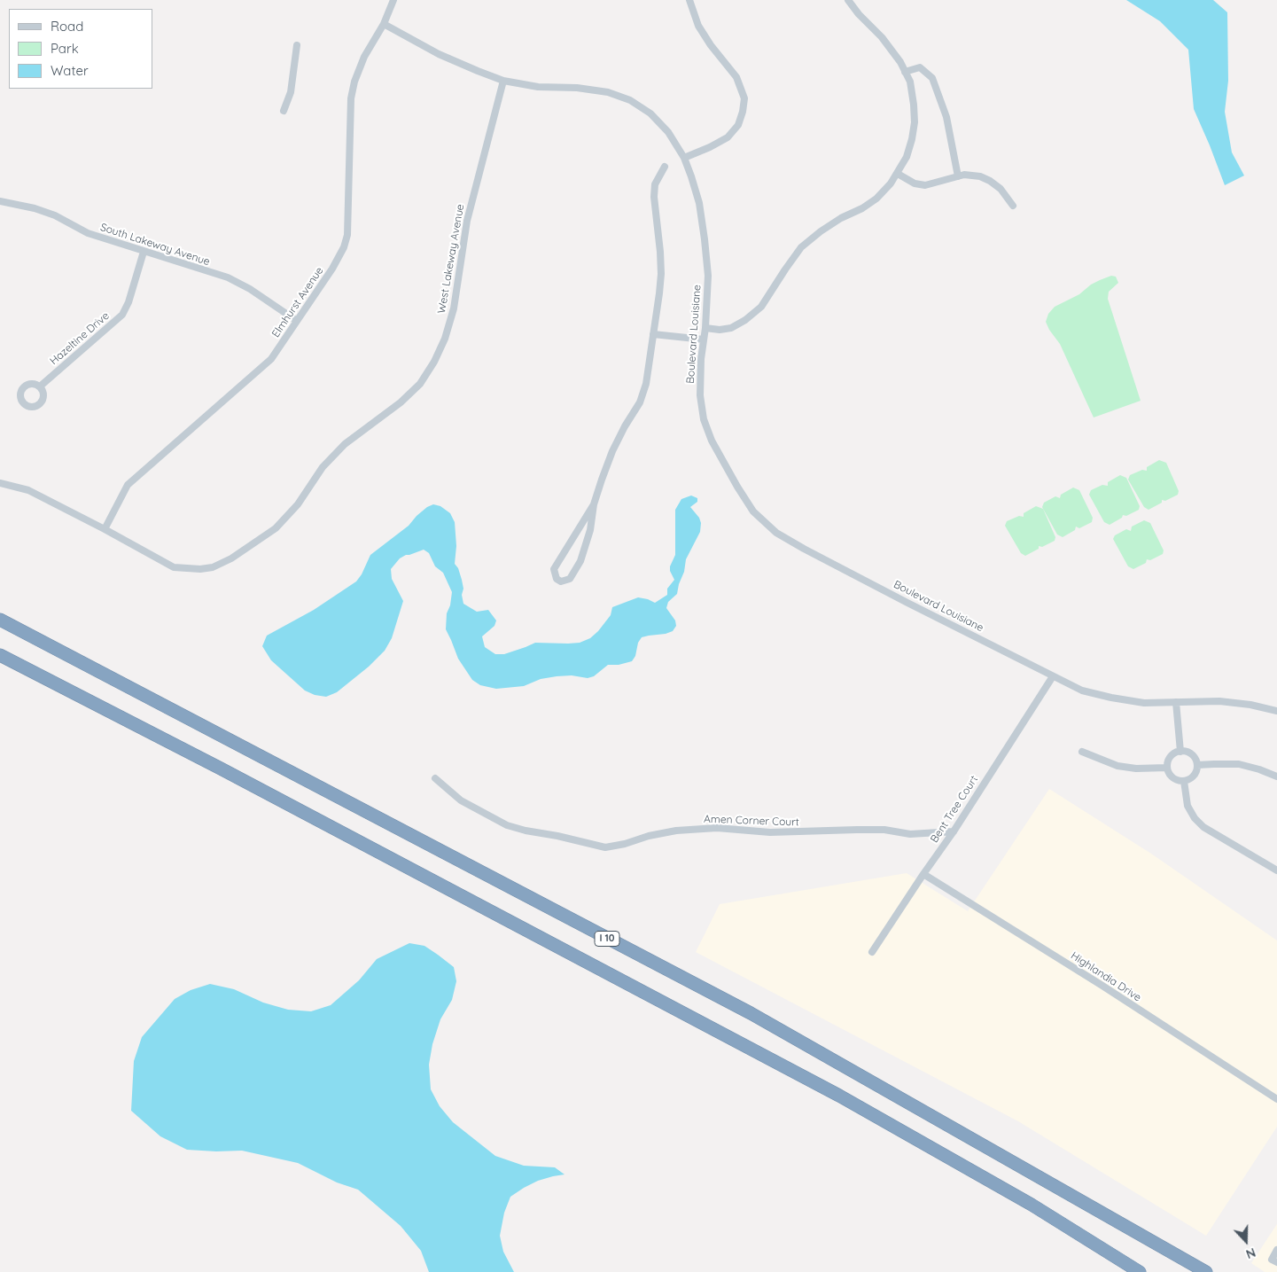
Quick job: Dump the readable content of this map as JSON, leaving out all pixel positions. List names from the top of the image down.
{
  "streets": {
    "highway": ["I 10"],
    "street": [
      "South Lakeway Avenue",
      "West Lakeway Avenue",
      "Elmhurst Avenue",
      "Boulevard Louisiane",
      "Hazeltine Drive",
      "Bent Tree Court",
      "Amen Corner Court",
      "Highlandia Drive"
    ]
  },
  "crossings": [
    ["South Lakeway Avenue", "Elmhurst Avenue"],
    ["South Lakeway Avenue", "Hazeltine Drive"],
    ["West Lakeway Avenue", "Elmhurst Avenue"],
    ["West Lakeway Avenue", "Boulevard Louisiane"],
    ["Elmhurst Avenue", "Boulevard Louisiane"],
    ["Boulevard Louisiane", "Bent Tree Court"],
    ["Bent Tree Court", "Amen Corner Court"],
    ["Bent Tree Court", "Highlandia Drive"]
  ],
  "legend": ["Road", "Park", "Water"],
  "north": "bottom"
}
